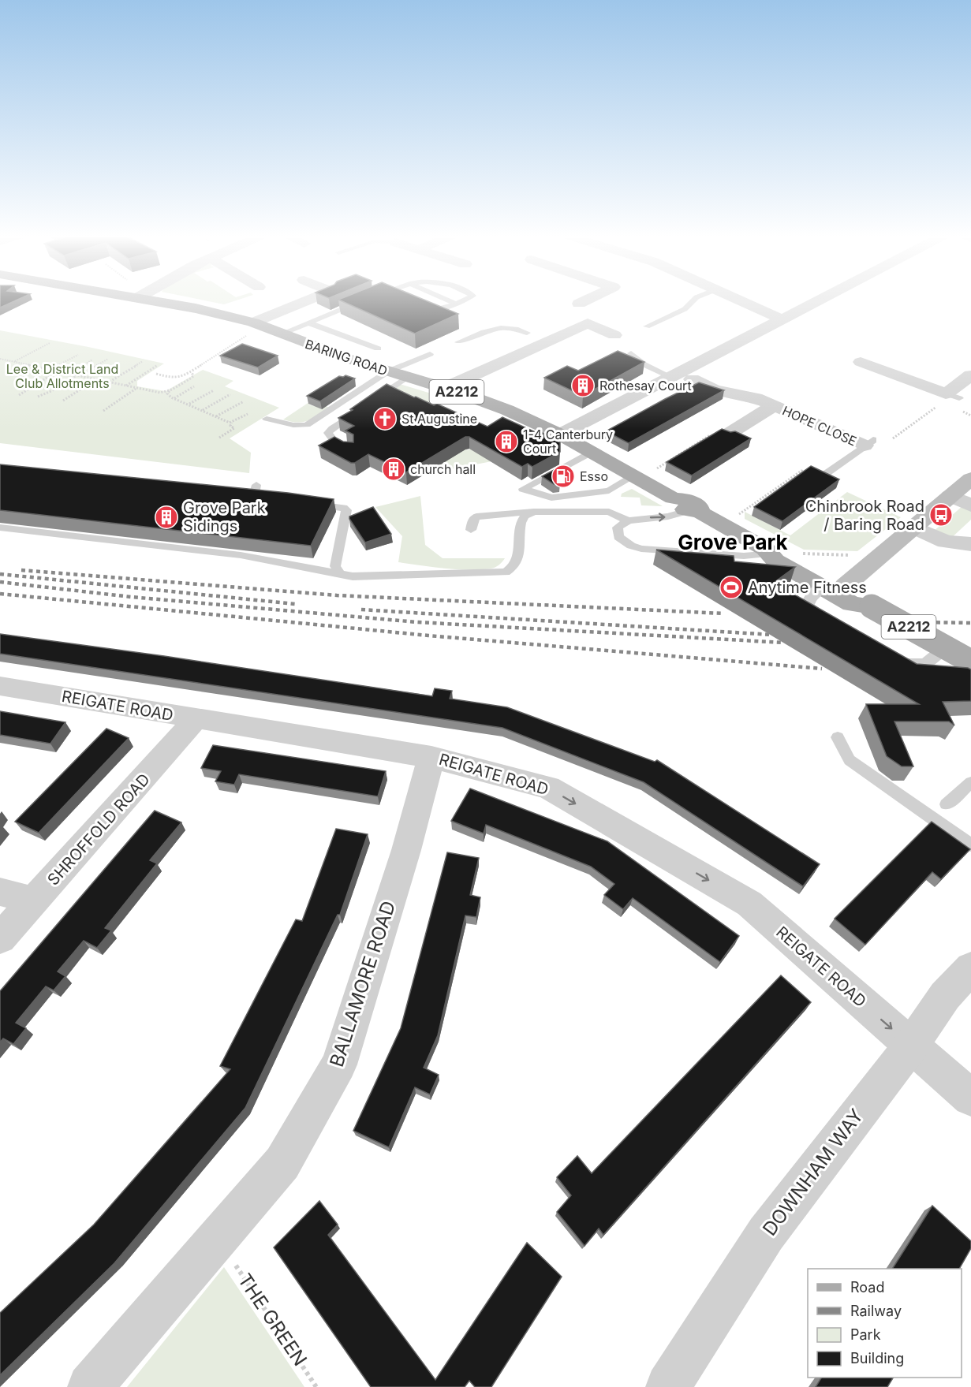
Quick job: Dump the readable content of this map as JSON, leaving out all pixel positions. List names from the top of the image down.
{
  "streets": {
    "main road": ["BARING ROAD", "A2212"],
    "street": [
      "HOPE CLOSE",
      "REIGATE ROAD",
      "SHROFFOLD ROAD",
      "BALLAMORE ROAD",
      "DOWNHAM WAY"
    ],
    "path": ["THE GREEN"]
  },
  "crossings": [
    ["REIGATE ROAD", "SHROFFOLD ROAD"],
    ["REIGATE ROAD", "BALLAMORE ROAD"],
    ["REIGATE ROAD", "DOWNHAM WAY"]
  ],
  "one_way": ["REIGATE ROAD"],
  "districts": ["Grove Park"],
  "parks": ["Lee & District Land Club Allotments"],
  "places": {
    "building": [
      "Rothesay Court",
      "1-4 Canterbury Court",
      "church hall",
      "Grove Park Sidings"
    ],
    "church": ["St Augustine"],
    "fuel station": ["Esso"],
    "bus stop": ["Chinbrook Road / Baring Road"],
    "sports": ["Anytime Fitness"]
  },
  "legend": [
    "Road",
    "Railway",
    "Park",
    "Building"
  ]
}
